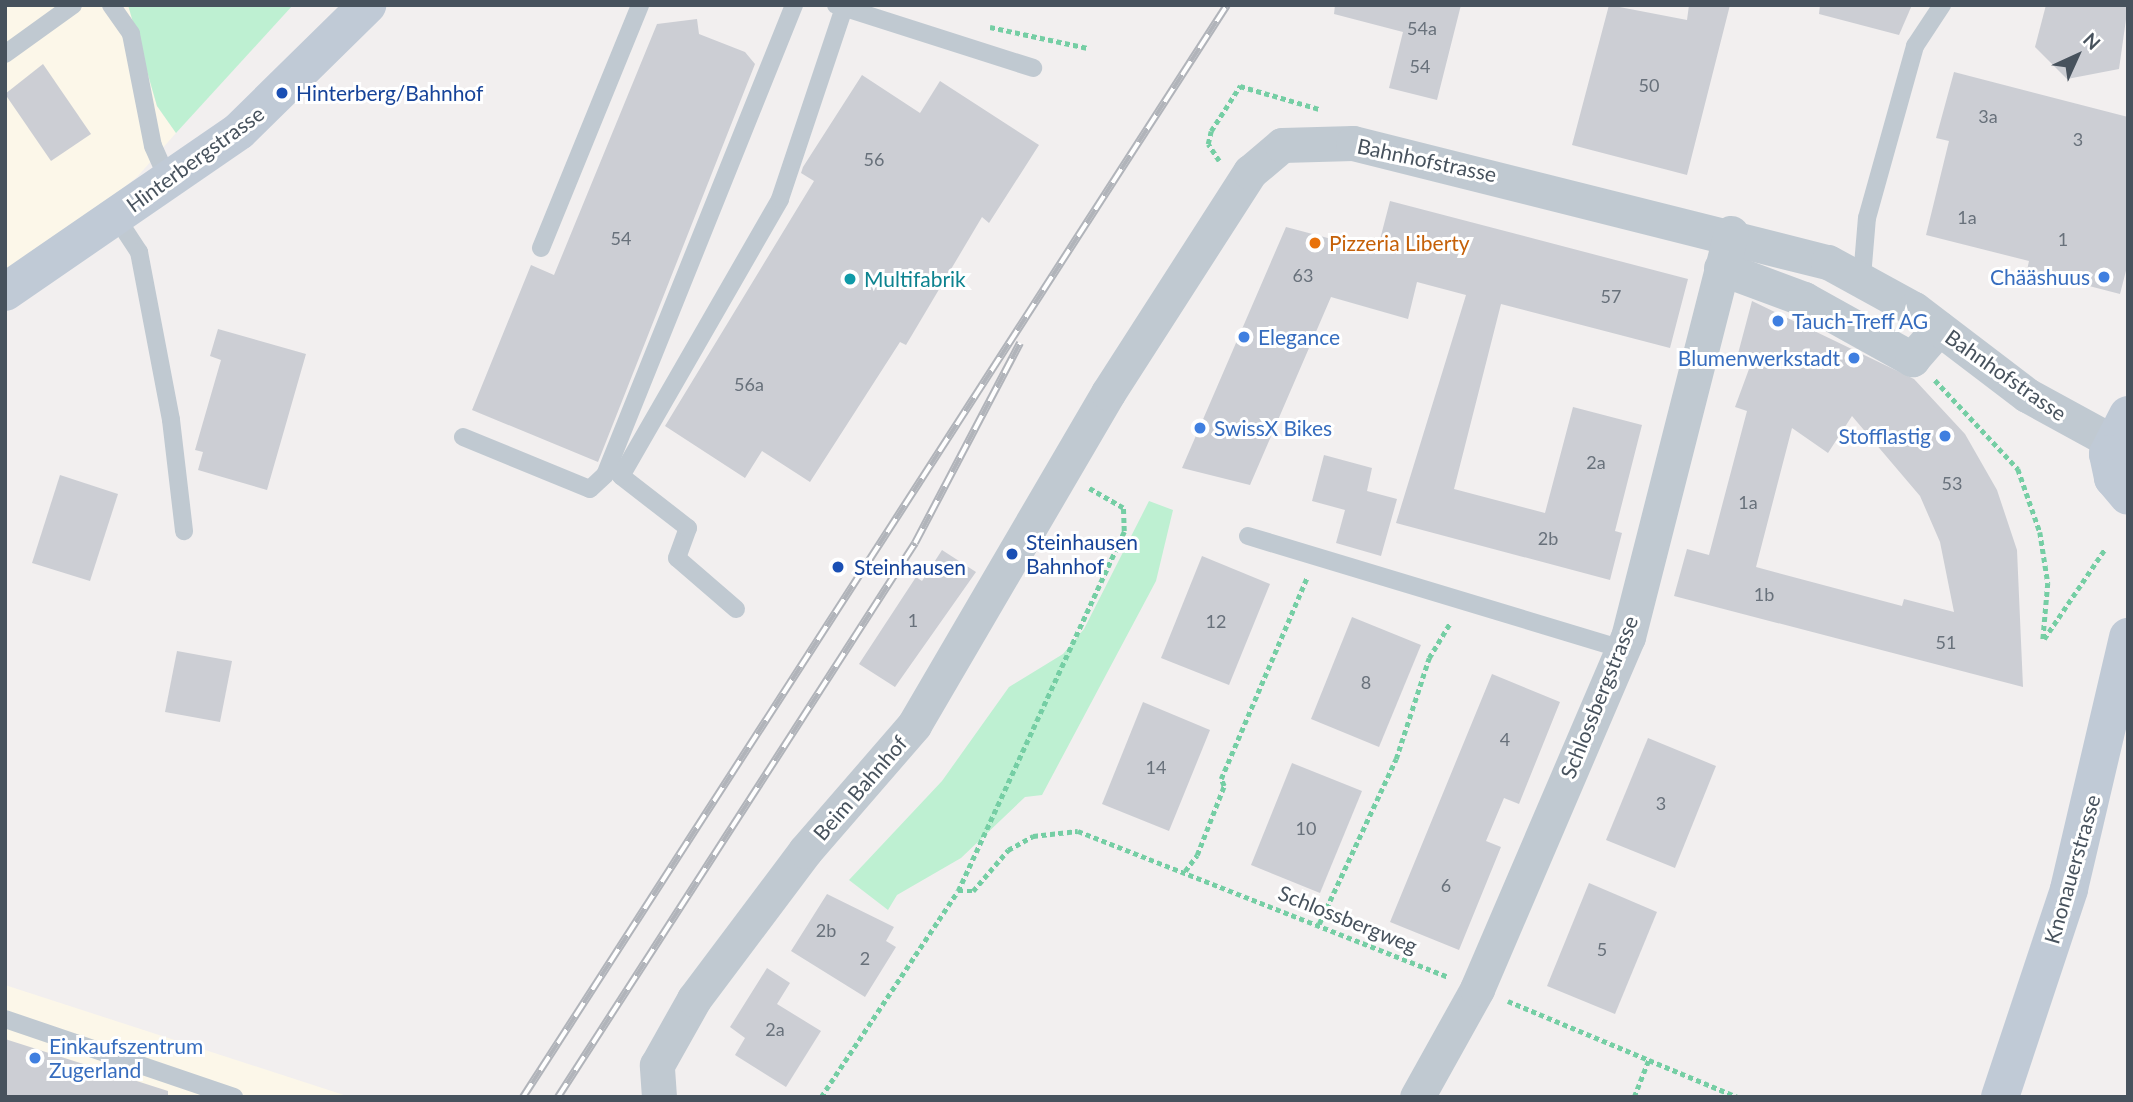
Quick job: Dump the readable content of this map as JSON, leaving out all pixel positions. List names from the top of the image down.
{
  "streets": {
    "street": [
      "Hinterbergstrasse",
      "Bahnhofstrasse",
      "Schlossbergstrasse",
      "Beim Bahnhof",
      "Knonauerstrasse"
    ],
    "path": ["Schlossbergweg"]
  },
  "crossings": [
    ["Bahnhofstrasse", "Schlossbergstrasse"],
    ["Bahnhofstrasse", "Beim Bahnhof"],
    ["Schlossbergstrasse", "Schlossbergweg"]
  ],
  "places": [
    "Hinterberg/Bahnhof",
    "Pizzeria Liberty",
    "Chääshuus",
    "Multifabrik",
    "Tauch-Treff AG",
    "Elegance",
    "Blumenwerkstadt",
    "SwissX Bikes",
    "Stofflastig",
    "Steinhausen Bahnhof",
    "Steinhausen",
    "Einkaufszentrum Zugerland"
  ],
  "house_numbers": [
    "54a",
    "54",
    "50",
    "3a",
    "3",
    "56",
    "1a",
    "54",
    "1",
    "63",
    "57",
    "56a",
    "2a",
    "53",
    "1a",
    "2b",
    "1b",
    "1",
    "12",
    "51",
    "8",
    "4",
    "14",
    "3",
    "10",
    "6",
    "2b",
    "5",
    "2",
    "2a"
  ],
  "north": "top right"
}
